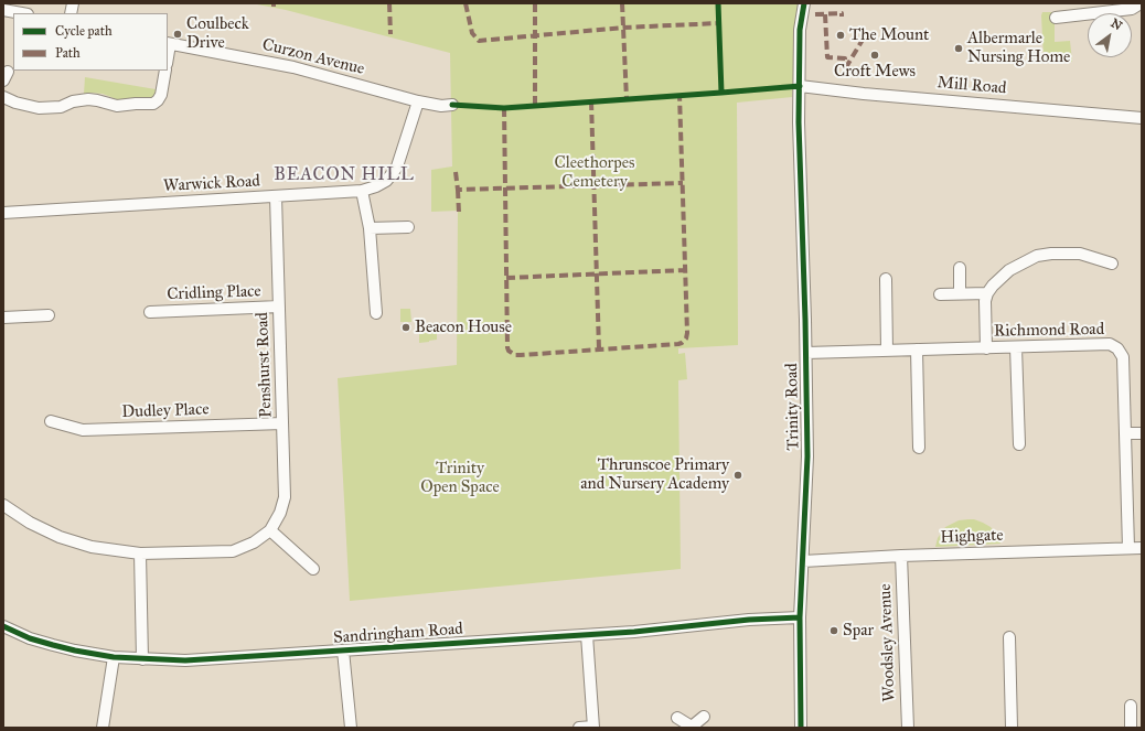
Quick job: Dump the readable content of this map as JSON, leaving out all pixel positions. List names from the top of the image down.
{
  "streets": {
    "street": [
      "Curzon Avenue",
      "Mill Road",
      "Warwick Road",
      "Cridling Place",
      "Richmond Road",
      "Penshurst Road",
      "Trinity Road",
      "Dudley Place",
      "Highgate",
      "Sandringham Road",
      "Woodsley Avenue"
    ]
  },
  "crossings": [
    ["Curzon Avenue", "Warwick Road"],
    ["Mill Road", "Trinity Road"],
    ["Warwick Road", "Penshurst Road"],
    ["Cridling Place", "Penshurst Road"],
    ["Richmond Road", "Trinity Road"],
    ["Richmond Road", "Highgate"],
    ["Penshurst Road", "Dudley Place"],
    ["Trinity Road", "Highgate"],
    ["Trinity Road", "Sandringham Road"],
    ["Highgate", "Woodsley Avenue"]
  ],
  "districts": ["BEACON HILL"],
  "parks": ["Cleethorpes Cemetery", "Trinity Open Space"],
  "places": [
    "Coulbeck Drive",
    "The Mount",
    "Albermarle Nursing Home",
    "Croft Mews",
    "Beacon House",
    "Thrunscoe Primary and Nursery Academy",
    "Spar"
  ],
  "legend": ["Cycle path", "Path"],
  "north": "top right"
}
